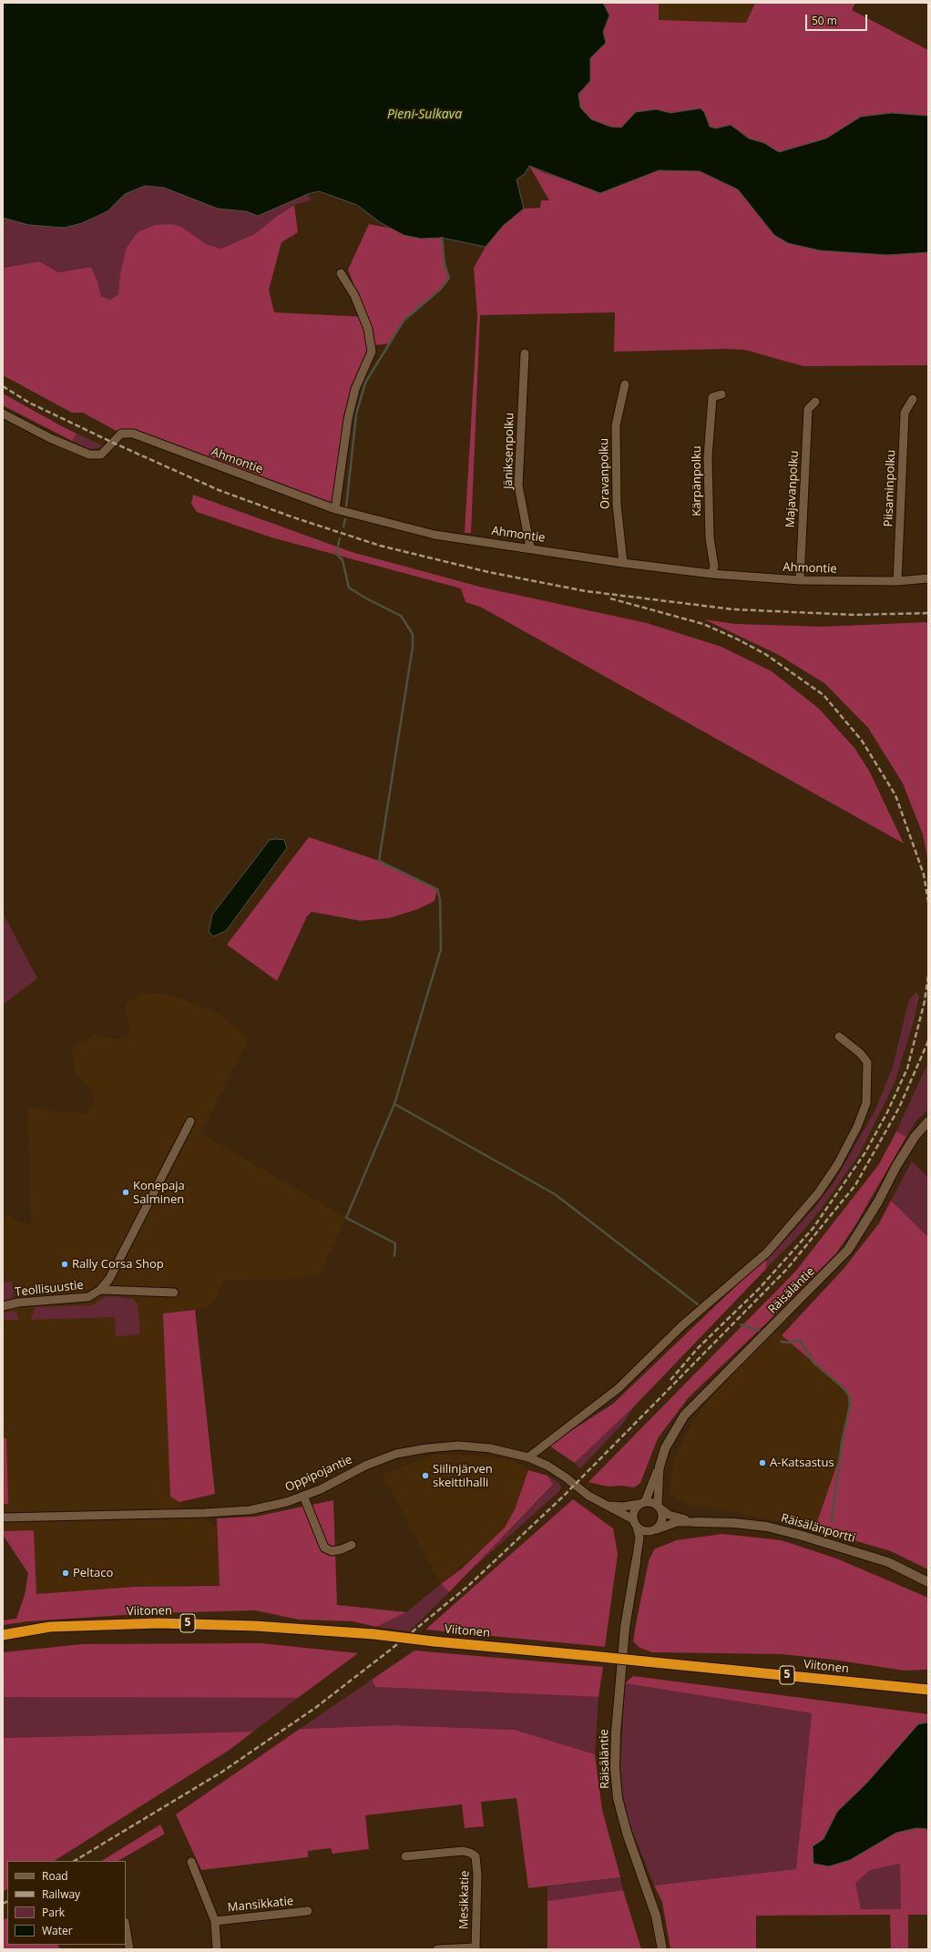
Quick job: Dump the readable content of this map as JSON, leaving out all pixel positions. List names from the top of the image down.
{
  "streets": {
    "highway": ["Viitonen", "5"],
    "street": [
      "Jäniksenpolku",
      "Ahmontie",
      "Oravanpolku",
      "Kärpänpolku",
      "Piisaminpolku",
      "Majavanpolku",
      "Teollisuustie",
      "Räisäläntie",
      "Oppipojantie",
      "Räisälänportti",
      "Mesikkatie",
      "Mansikkatie"
    ]
  },
  "crossings": [
    ["Jäniksenpolku", "Ahmontie"],
    ["Ahmontie", "Oravanpolku"],
    ["Ahmontie", "Kärpänpolku"],
    ["Ahmontie", "Piisaminpolku"],
    ["Ahmontie", "Majavanpolku"]
  ],
  "water": ["Pieni-Sulkava"],
  "places": [
    "Konepaja Salminen",
    "Rally Corsa Shop",
    "A-Katsastus",
    "Siilinjärven skeittihalli",
    "Peltaco"
  ],
  "legend": [
    "Road",
    "Railway",
    "Park",
    "Water"
  ],
  "scale_bar": "50 m"
}
